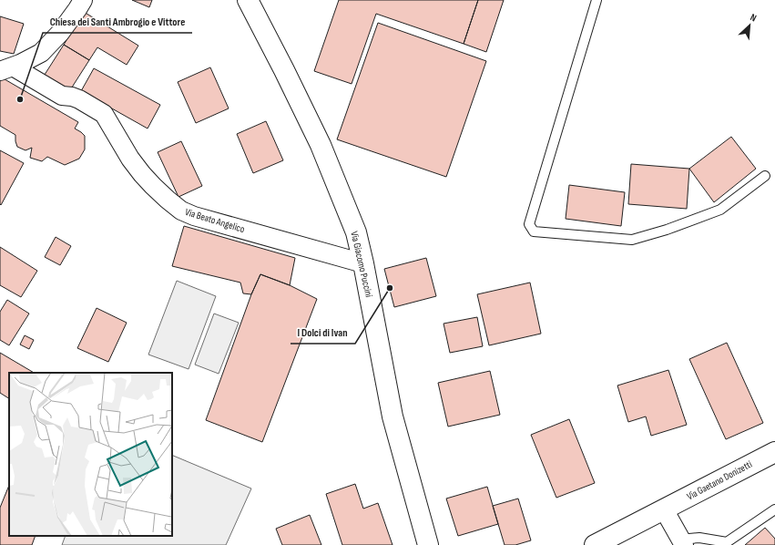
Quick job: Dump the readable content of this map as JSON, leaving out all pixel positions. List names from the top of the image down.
{
  "streets": {
    "street": ["Via Beato Angelico", "Via Giacomo Puccini", "Via Gaetano Donizetti"]
  },
  "crossings": [
    ["Via Beato Angelico", "Via Giacomo Puccini"]
  ],
  "places": ["Chiesa dei Santi Ambrogio e Vittore", "I Dolci di Ivan"],
  "north": "top right"
}
